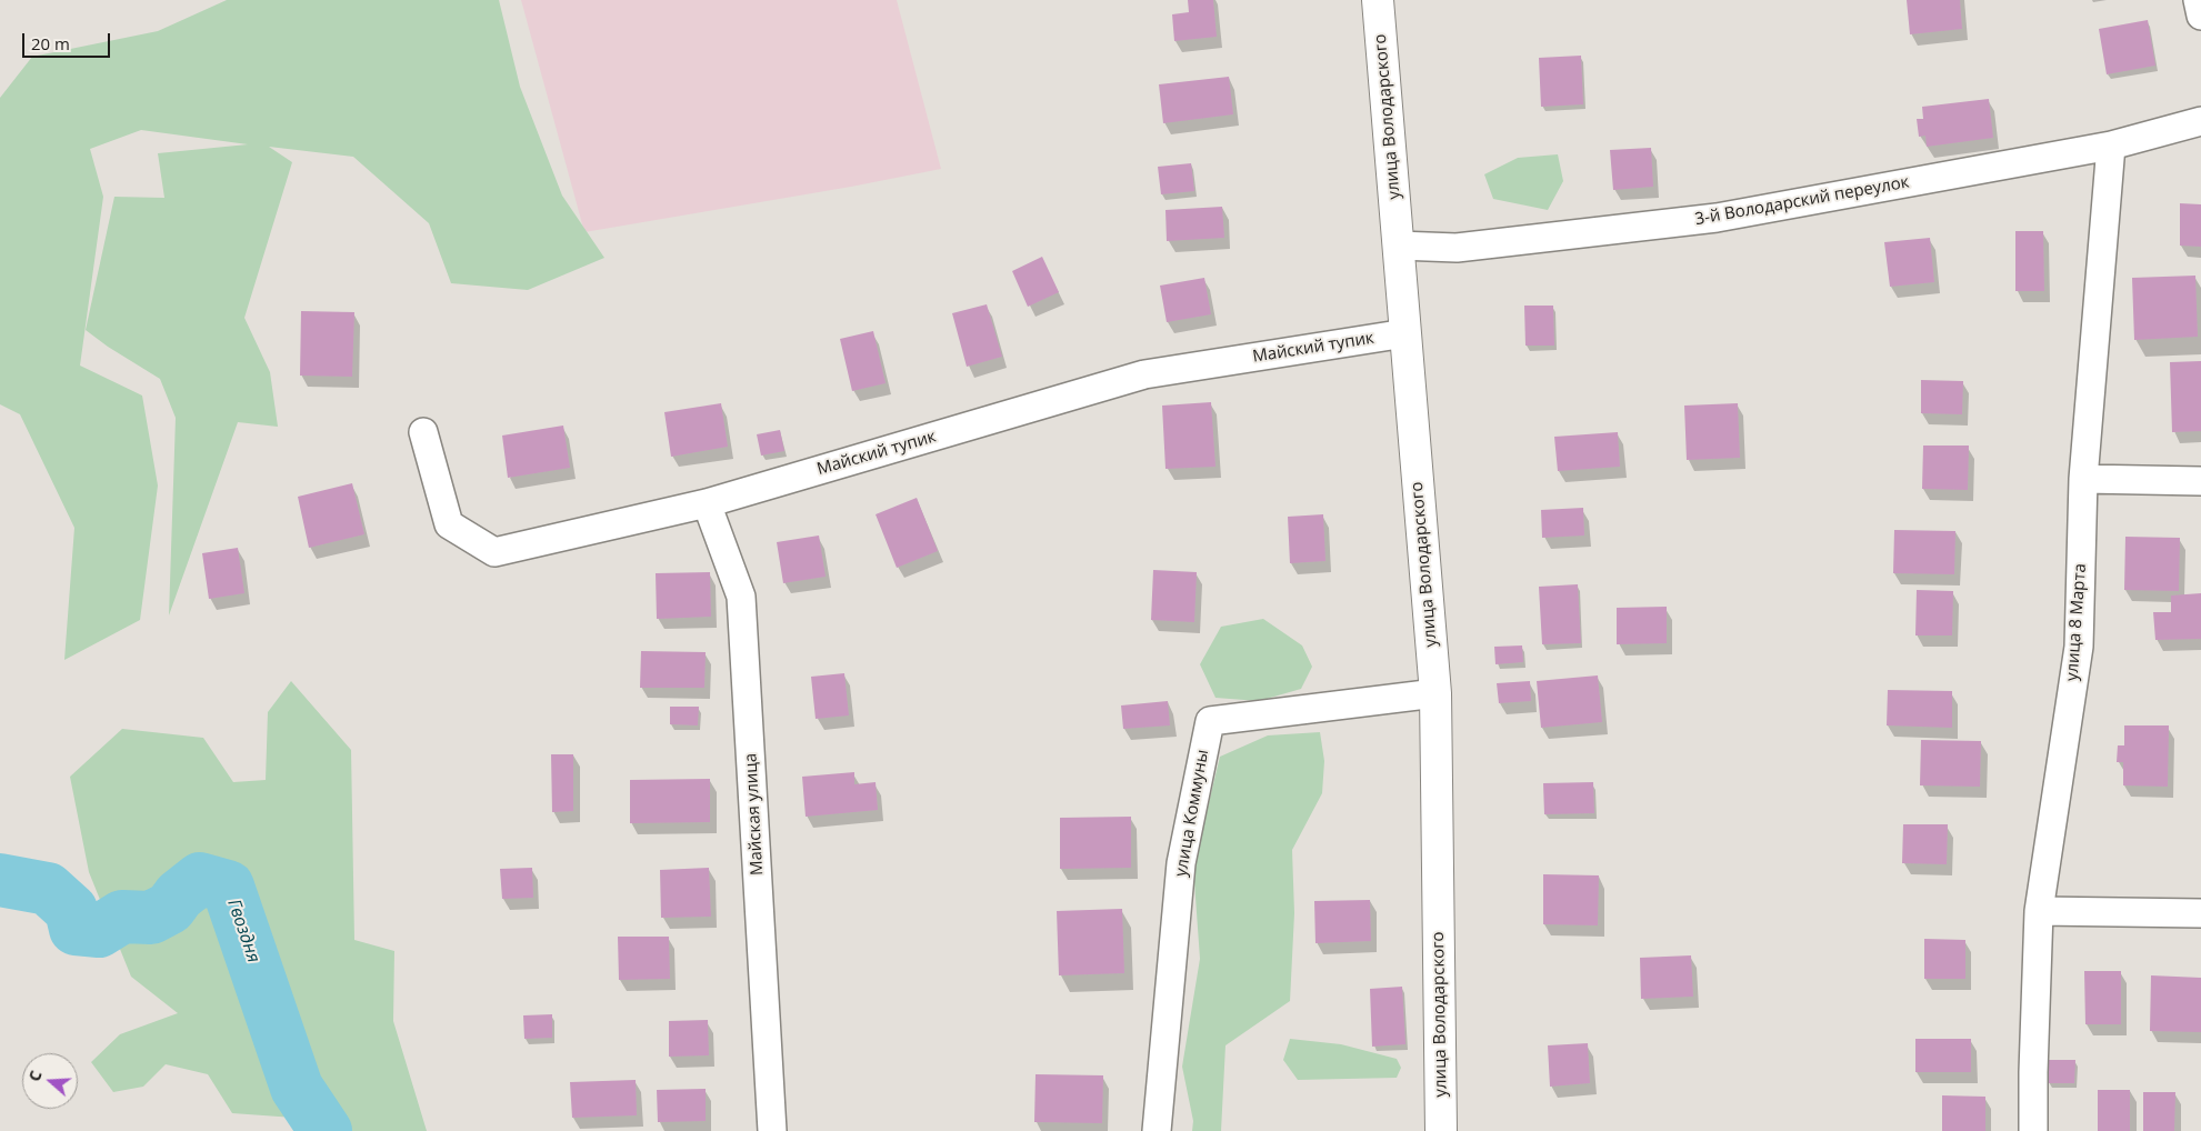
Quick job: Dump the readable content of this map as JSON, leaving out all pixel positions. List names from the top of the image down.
{
  "streets": {
    "main road": ["улица Володарского"],
    "street": [
      "3-й Володарский переулок",
      "Майский тупик",
      "улица 8 Марта",
      "улица Коммуны",
      "Майская улица"
    ]
  },
  "crossings": [
    ["улица Володарского", "3-й Володарский переулок"],
    ["улица Володарского", "Майский тупик"],
    ["улица Володарского", "улица Коммуны"],
    ["3-й Володарский переулок", "улица 8 Марта"],
    ["Майский тупик", "Майская улица"]
  ],
  "water": ["Гвоздня"],
  "scale_bar": "20 m",
  "north": "left"
}
